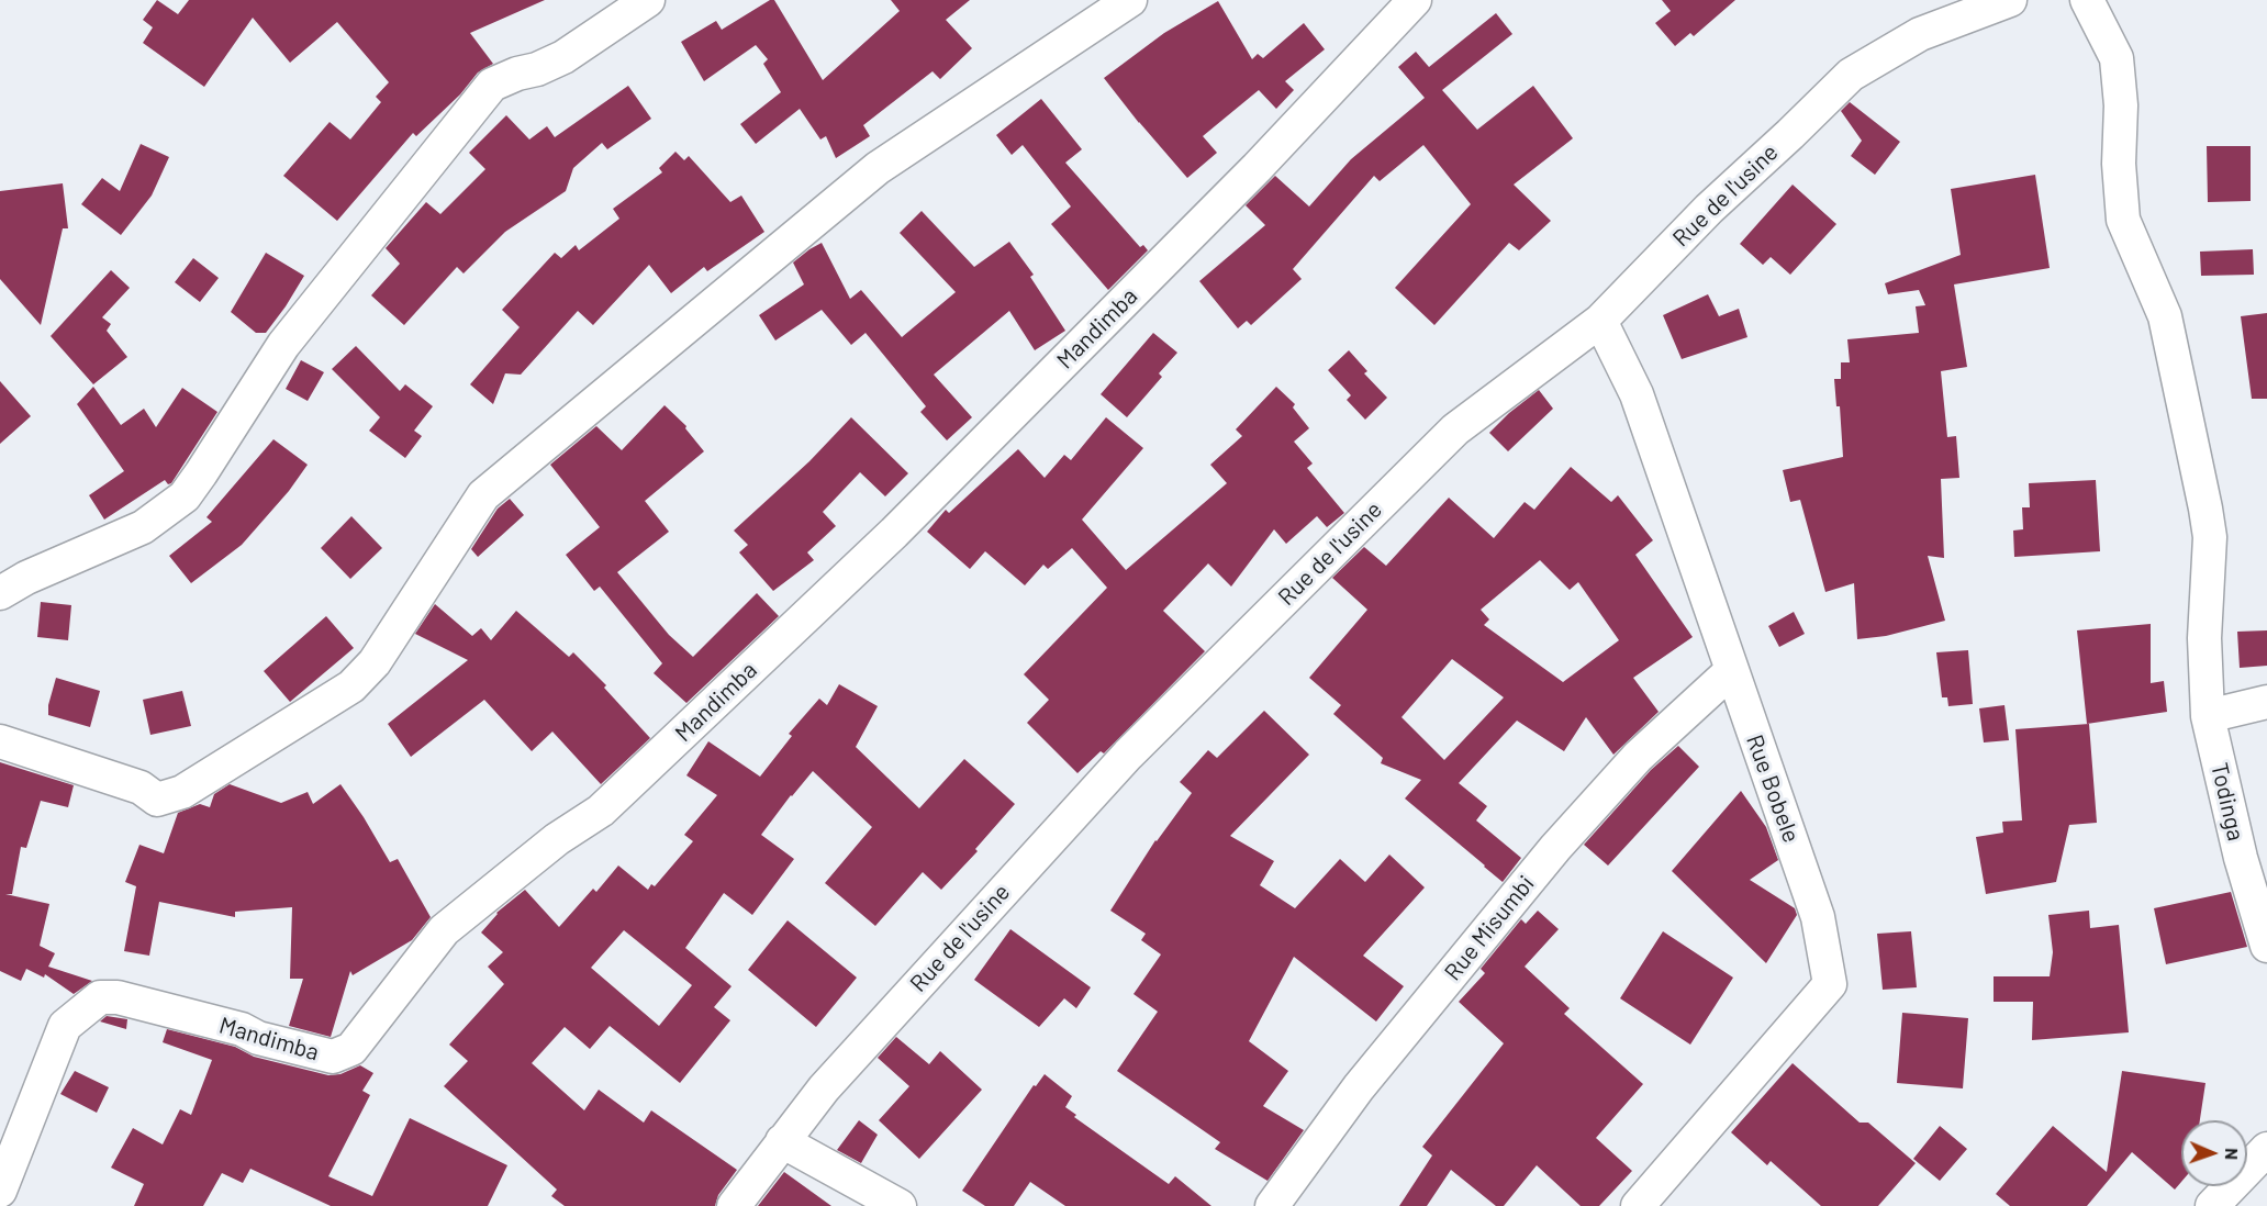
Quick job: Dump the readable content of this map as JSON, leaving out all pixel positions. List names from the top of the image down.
{
  "streets": {
    "street": [
      "Rue de l'usine",
      "Mandimba",
      "Rue Bobele",
      "Todinga",
      "Rue Misumbi"
    ]
  },
  "crossings": [
    ["Rue de l'usine", "Rue Bobele"],
    ["Rue Bobele", "Rue Misumbi"]
  ],
  "north": "right"
}
